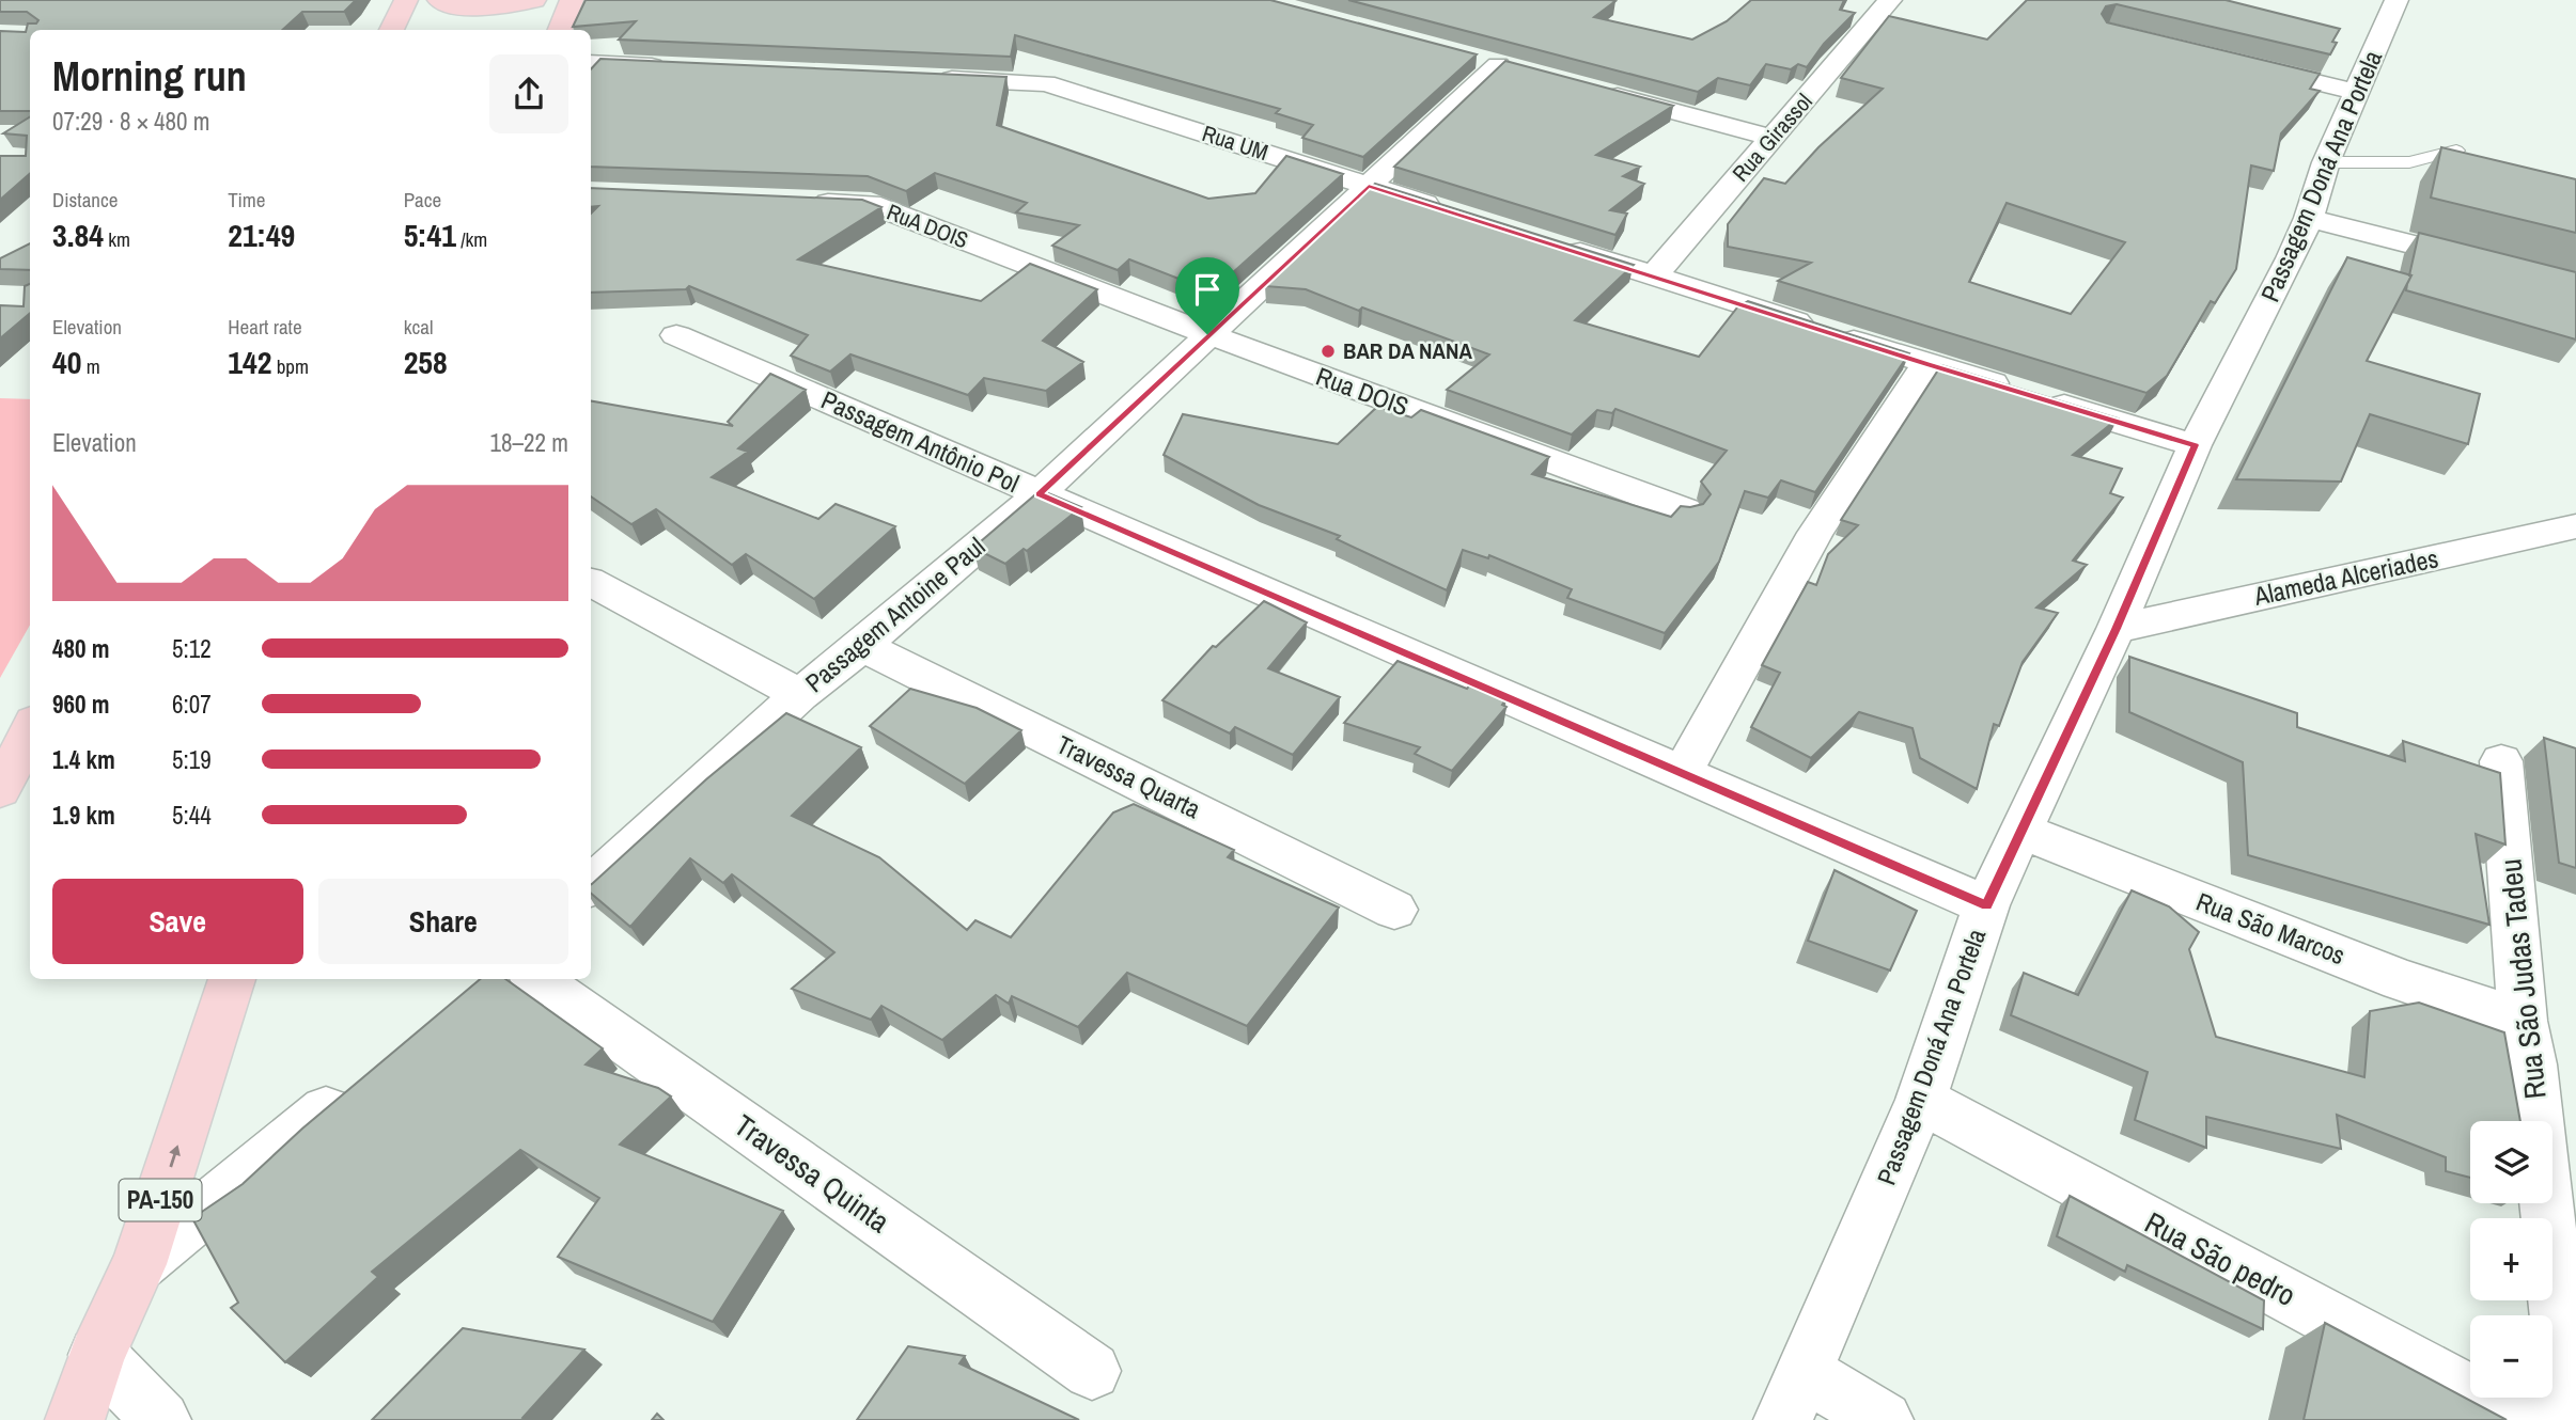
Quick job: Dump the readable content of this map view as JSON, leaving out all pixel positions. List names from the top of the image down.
{
  "streets": {
    "main road": ["PA-150"],
    "street": [
      "Rua Girassol",
      "Rua UM",
      "Passagem Doná Ana Portela",
      "RuA DOIS",
      "Rua DOIS",
      "Passagem Antônio Pol",
      "Alameda Alceriades",
      "Passagem Antoine Paul",
      "Travessa Quarta",
      "Rua São Marcos",
      "Rua São Judas Tadeu",
      "Travessa Quinta",
      "Rua São pedro"
    ]
  },
  "crossings": [
    ["Rua UM", "Passagem Antoine Paul"],
    ["Passagem Doná Ana Portela", "Passagem Antônio Pol"],
    ["Passagem Doná Ana Portela", "Alameda Alceriades"],
    ["Passagem Doná Ana Portela", "Rua São Marcos"],
    ["Passagem Doná Ana Portela", "Rua São pedro"],
    ["RuA DOIS", "Rua DOIS"],
    ["RuA DOIS", "Passagem Antoine Paul"],
    ["Rua DOIS", "Passagem Antoine Paul"],
    ["Passagem Antônio Pol", "Passagem Antoine Paul"],
    ["Passagem Antoine Paul", "Travessa Quarta"],
    ["Rua São Marcos", "Rua São Judas Tadeu"]
  ],
  "places": ["BAR DA NANA"],
  "page": {
    "heading": ["Morning run", "07:29 · 8 × 480 m"],
    "stats": [
      ["Distance", "3.84 km"],
      ["Time", "21:49"],
      ["Pace", "5:41 /km"],
      ["Elevation", "40 m"],
      ["Heart rate", "142 bpm"],
      ["kcal", "258"]
    ],
    "chart": ["Elevation", "18–22 m"],
    "list": [
      {
        "name": "480 m",
        "note": "5:12"
      },
      {
        "name": "960 m",
        "note": "6:07"
      },
      {
        "name": "1.4 km",
        "note": "5:19"
      },
      {
        "name": "1.9 km",
        "note": "5:44"
      }
    ],
    "buttons": ["Save", "Share"],
    "map_buttons": ["+", "−"]
  }
}
